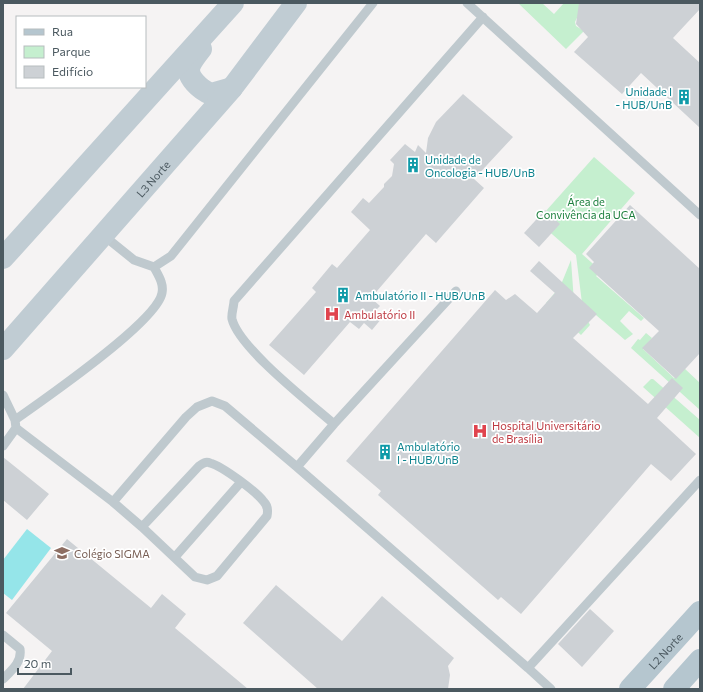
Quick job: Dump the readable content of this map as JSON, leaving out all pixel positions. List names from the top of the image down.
{
  "streets": {
    "main road": ["L3 Norte", "L2 Norte"]
  },
  "parks": ["Área de Convivência da UCA"],
  "places": {
    "building": [
      "Unidade I - HUB/UnB",
      "Unidade de Oncologia - HUB/UnB",
      "Ambulatório II - HUB/UnB",
      "Ambulatório I - HUB/UnB"
    ],
    "hospital": ["Ambulatório II", "Hospital Universitário de Brasília"],
    "school or university": ["Colégio SIGMA"]
  },
  "legend": ["Rua", "Parque", "Edifício"],
  "scale_bar": "20 m"
}
